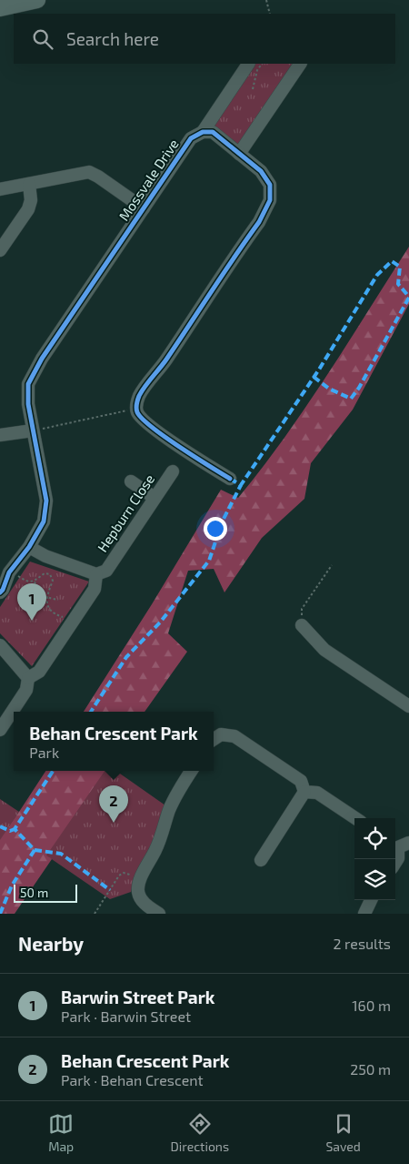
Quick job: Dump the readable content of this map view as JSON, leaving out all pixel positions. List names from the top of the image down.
{
  "streets": {
    "street": ["Mossvale Drive", "Hepburn Close"]
  },
  "scale_bar": "50 m",
  "page": {
    "search": "Search here",
    "pins": ["1", "2"],
    "popup": ["Behan Crescent Park", "Park"],
    "scale": "50 m",
    "heading": ["Nearby", "2 results"],
    "list": [
      {
        "mark": "1",
        "name": "Barwin Street Park",
        "note": "Park · Barwin Street",
        "value": "160 m"
      },
      {
        "mark": "2",
        "name": "Behan Crescent Park",
        "note": "Park · Behan Crescent",
        "value": "250 m"
      }
    ],
    "nav": ["Map", "Directions", "Saved"]
  }
}
